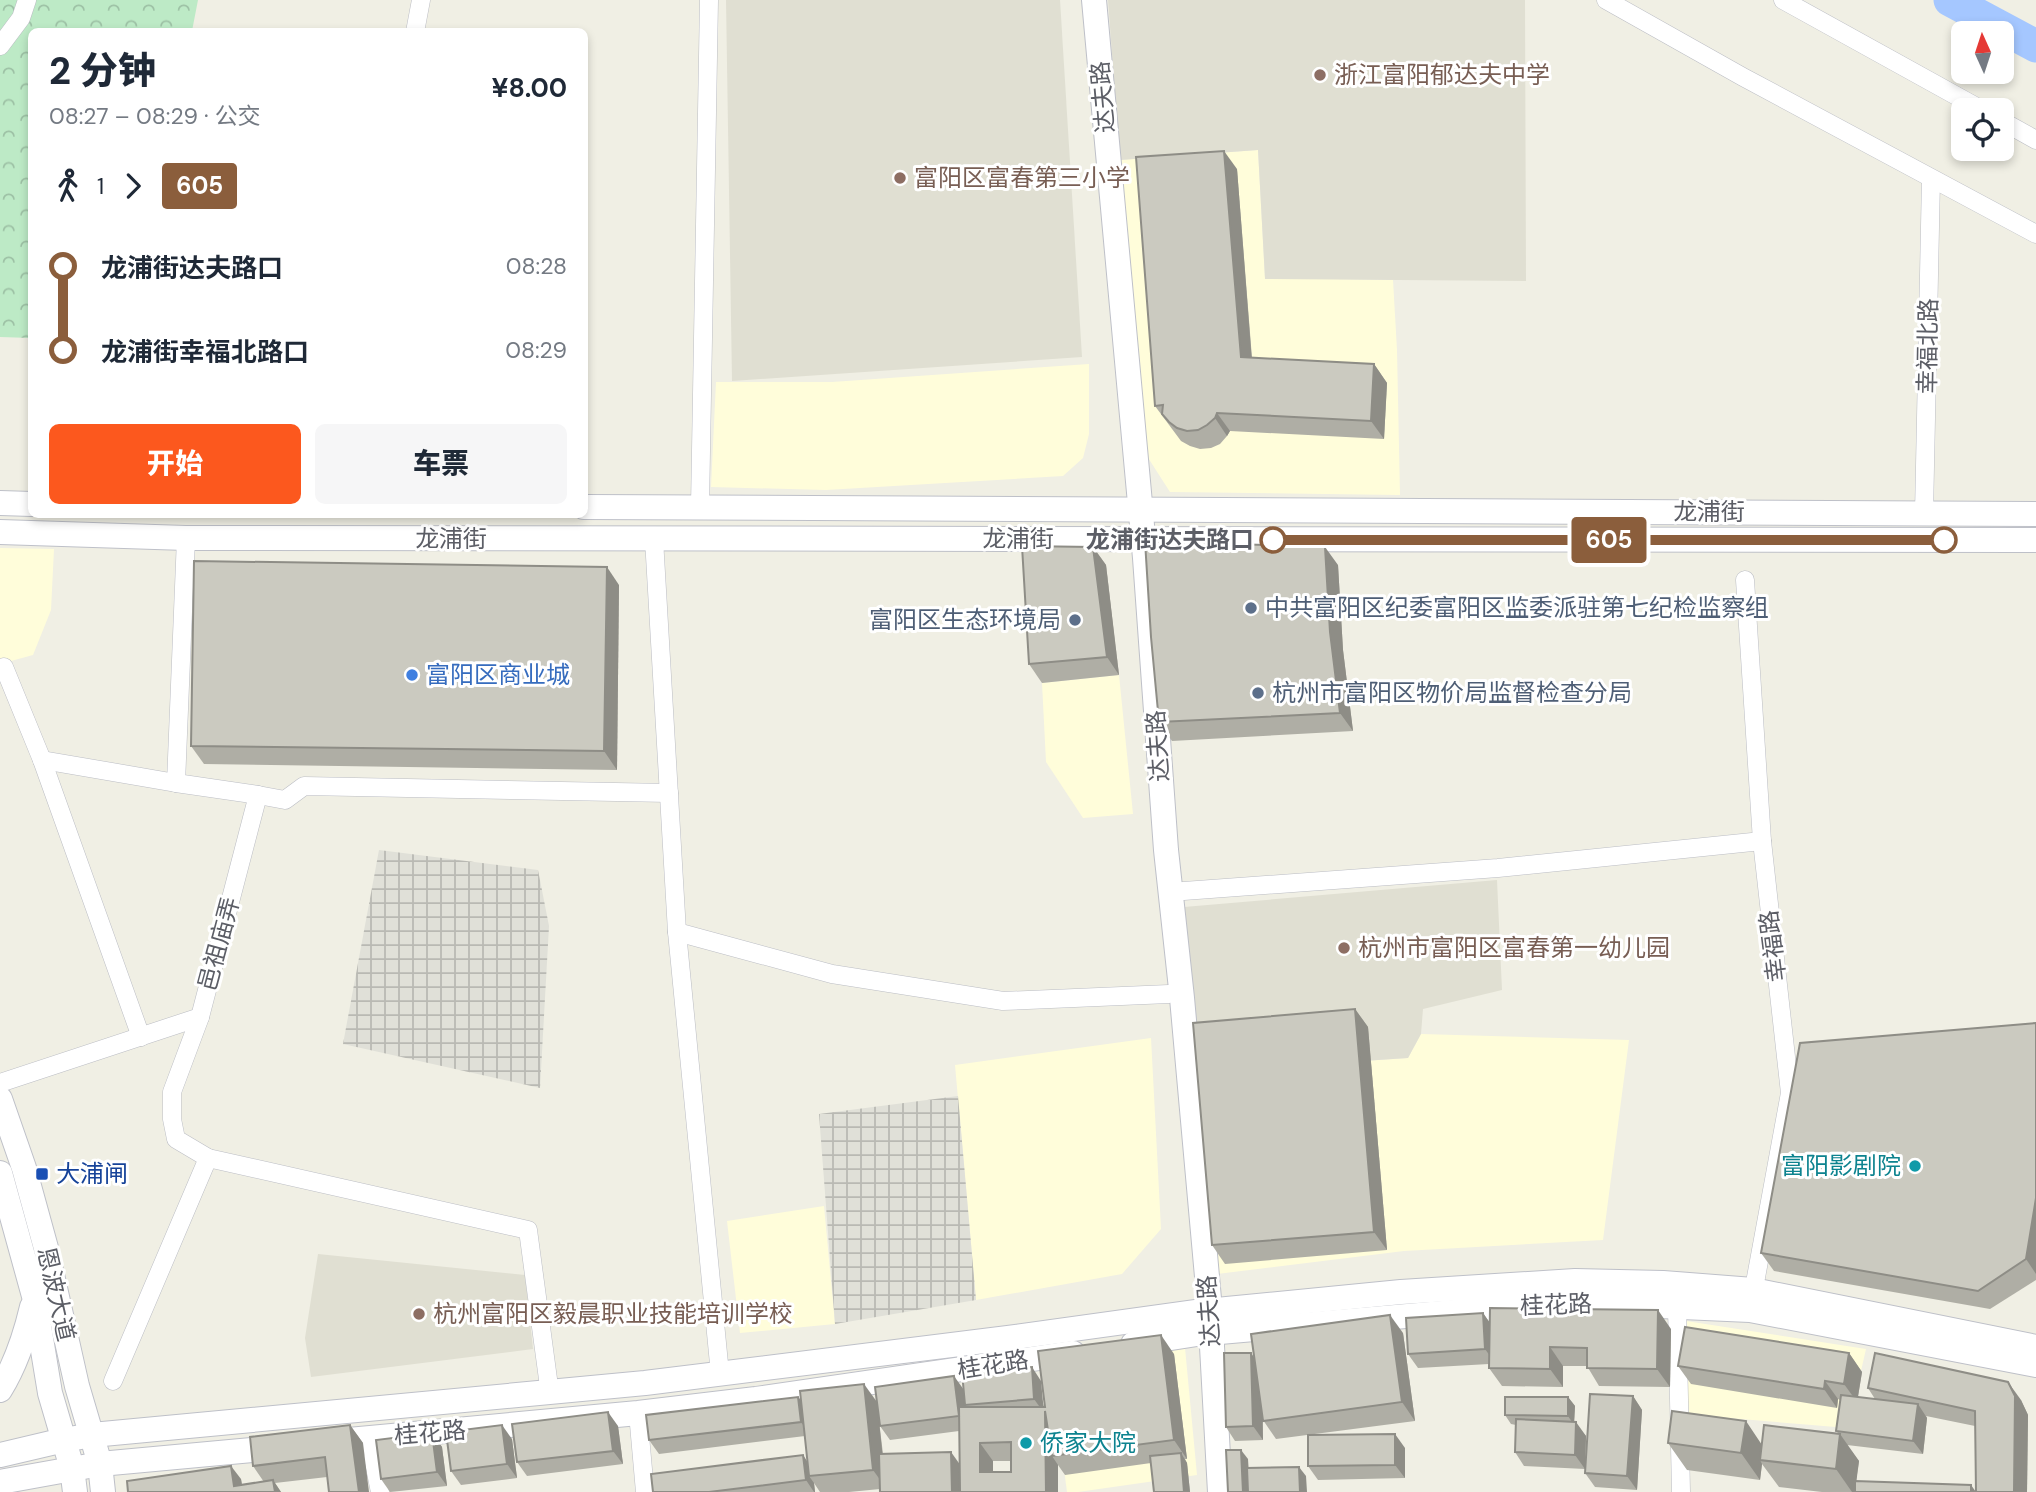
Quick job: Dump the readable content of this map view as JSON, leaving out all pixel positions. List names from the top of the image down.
{
  "streets": {
    "main road": [
      "达夫路",
      "龙浦街",
      "恩波大道",
      "桂花路"
    ],
    "street": ["幸福北路", "邑祖庙弄", "幸福路"]
  },
  "crossings": [
    ["达夫路", "龙浦街"],
    ["达夫路", "桂花路"],
    ["幸福北路", "龙浦街"],
    ["幸福路", "桂花路"],
    ["恩波大道", "桂花路"]
  ],
  "places": {
    "other": [
      "浙江富阳郁达夫中学",
      "富阳区富春第三小学",
      "龙浦街达夫路口",
      "中共富阳区纪委富阳区监委派驻第七纪检监察组",
      "富阳区生态环境局",
      "富阳区商业城",
      "杭州市富阳区物价局监督检查分局",
      "杭州市富阳区富春第一幼儿园",
      "富阳影剧院",
      "杭州富阳区毅晨职业技能培训学校",
      "侨家大院"
    ],
    "transit": ["大浦闸"]
  },
  "lines": ["bus line 605"],
  "north": "top",
  "page": {
    "on_map": "605",
    "heading": ["2 分钟", "08:27 – 08:29 · 公交", "¥8.00"],
    "legs": ["1", "605"],
    "list": [
      {
        "name": "龙浦街达夫路口",
        "value": "08:28"
      },
      {
        "name": "龙浦街幸福北路口",
        "value": "08:29"
      }
    ],
    "buttons": ["开始", "车票"]
  }
}
